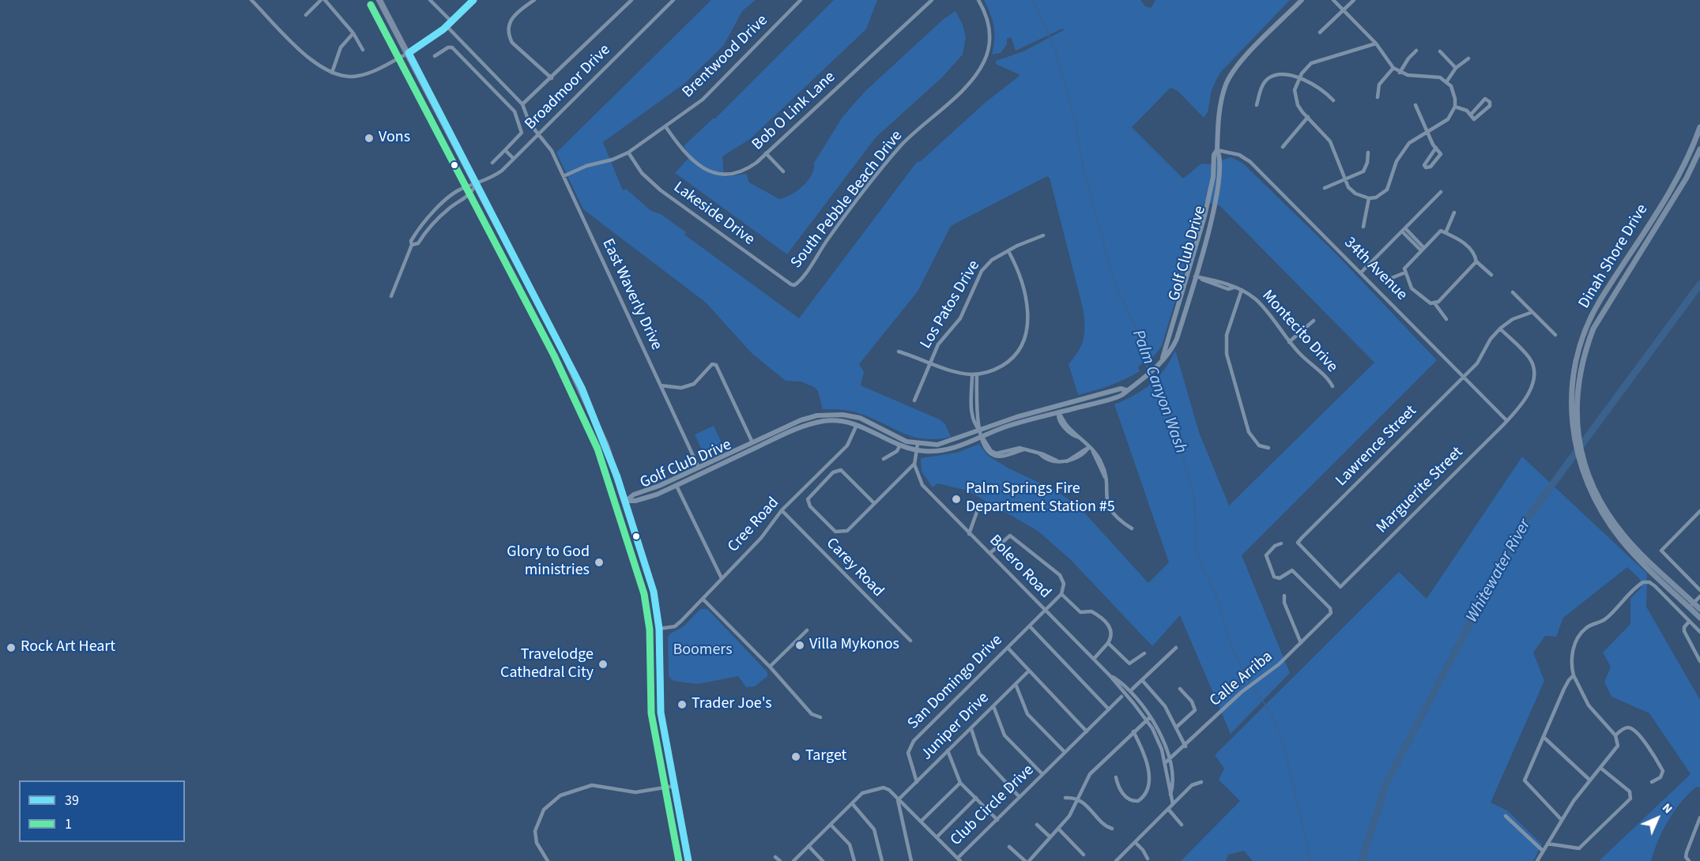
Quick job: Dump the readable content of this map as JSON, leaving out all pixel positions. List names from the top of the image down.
{
  "streets": {
    "main road": ["Dinah Shore Drive"],
    "street": [
      "Brentwood Drive",
      "Broadmoor Drive",
      "Bob O Link Lane",
      "South Pebble Beach Drive",
      "Lakeside Drive",
      "Golf Club Drive",
      "34th Avenue",
      "East Waverly Drive",
      "Los Patos Drive",
      "Montecito Drive",
      "Lawrence Street",
      "Marguerite Street",
      "Cree Road",
      "Bolero Road",
      "Carey Road",
      "Calle Arriba",
      "San Domingo Drive",
      "Juniper Drive",
      "Club Circle Drive"
    ]
  },
  "crossings": [
    ["Brentwood Drive", "Bob O Link Lane"],
    ["Brentwood Drive", "Lakeside Drive"],
    ["Brentwood Drive", "East Waverly Drive"],
    ["Broadmoor Drive", "East Waverly Drive"],
    ["South Pebble Beach Drive", "Lakeside Drive"],
    ["Golf Club Drive", "34th Avenue"],
    ["Golf Club Drive", "East Waverly Drive"],
    ["Golf Club Drive", "Montecito Drive"],
    ["Golf Club Drive", "Cree Road"],
    ["Golf Club Drive", "Bolero Road"],
    ["34th Avenue", "Lawrence Street"],
    ["34th Avenue", "Marguerite Street"],
    ["Lawrence Street", "Marguerite Street"],
    ["Cree Road", "Carey Road"],
    ["Bolero Road", "Calle Arriba"],
    ["Bolero Road", "San Domingo Drive"],
    ["San Domingo Drive", "Juniper Drive"],
    ["Juniper Drive", "Club Circle Drive"]
  ],
  "water": ["Palm Canyon Wash", "Whitewater River"],
  "parks": ["Boomers"],
  "places": [
    "Vons",
    "Palm Springs Fire Department Station #5",
    "Glory to God ministries",
    "Villa Mykonos",
    "Rock Art Heart",
    "Travelodge Cathedral City",
    "Trader Joe's",
    "Target"
  ],
  "lines": ["transit line 39", "transit line 1"],
  "legend": ["39", "1"],
  "north": "top right"
}
